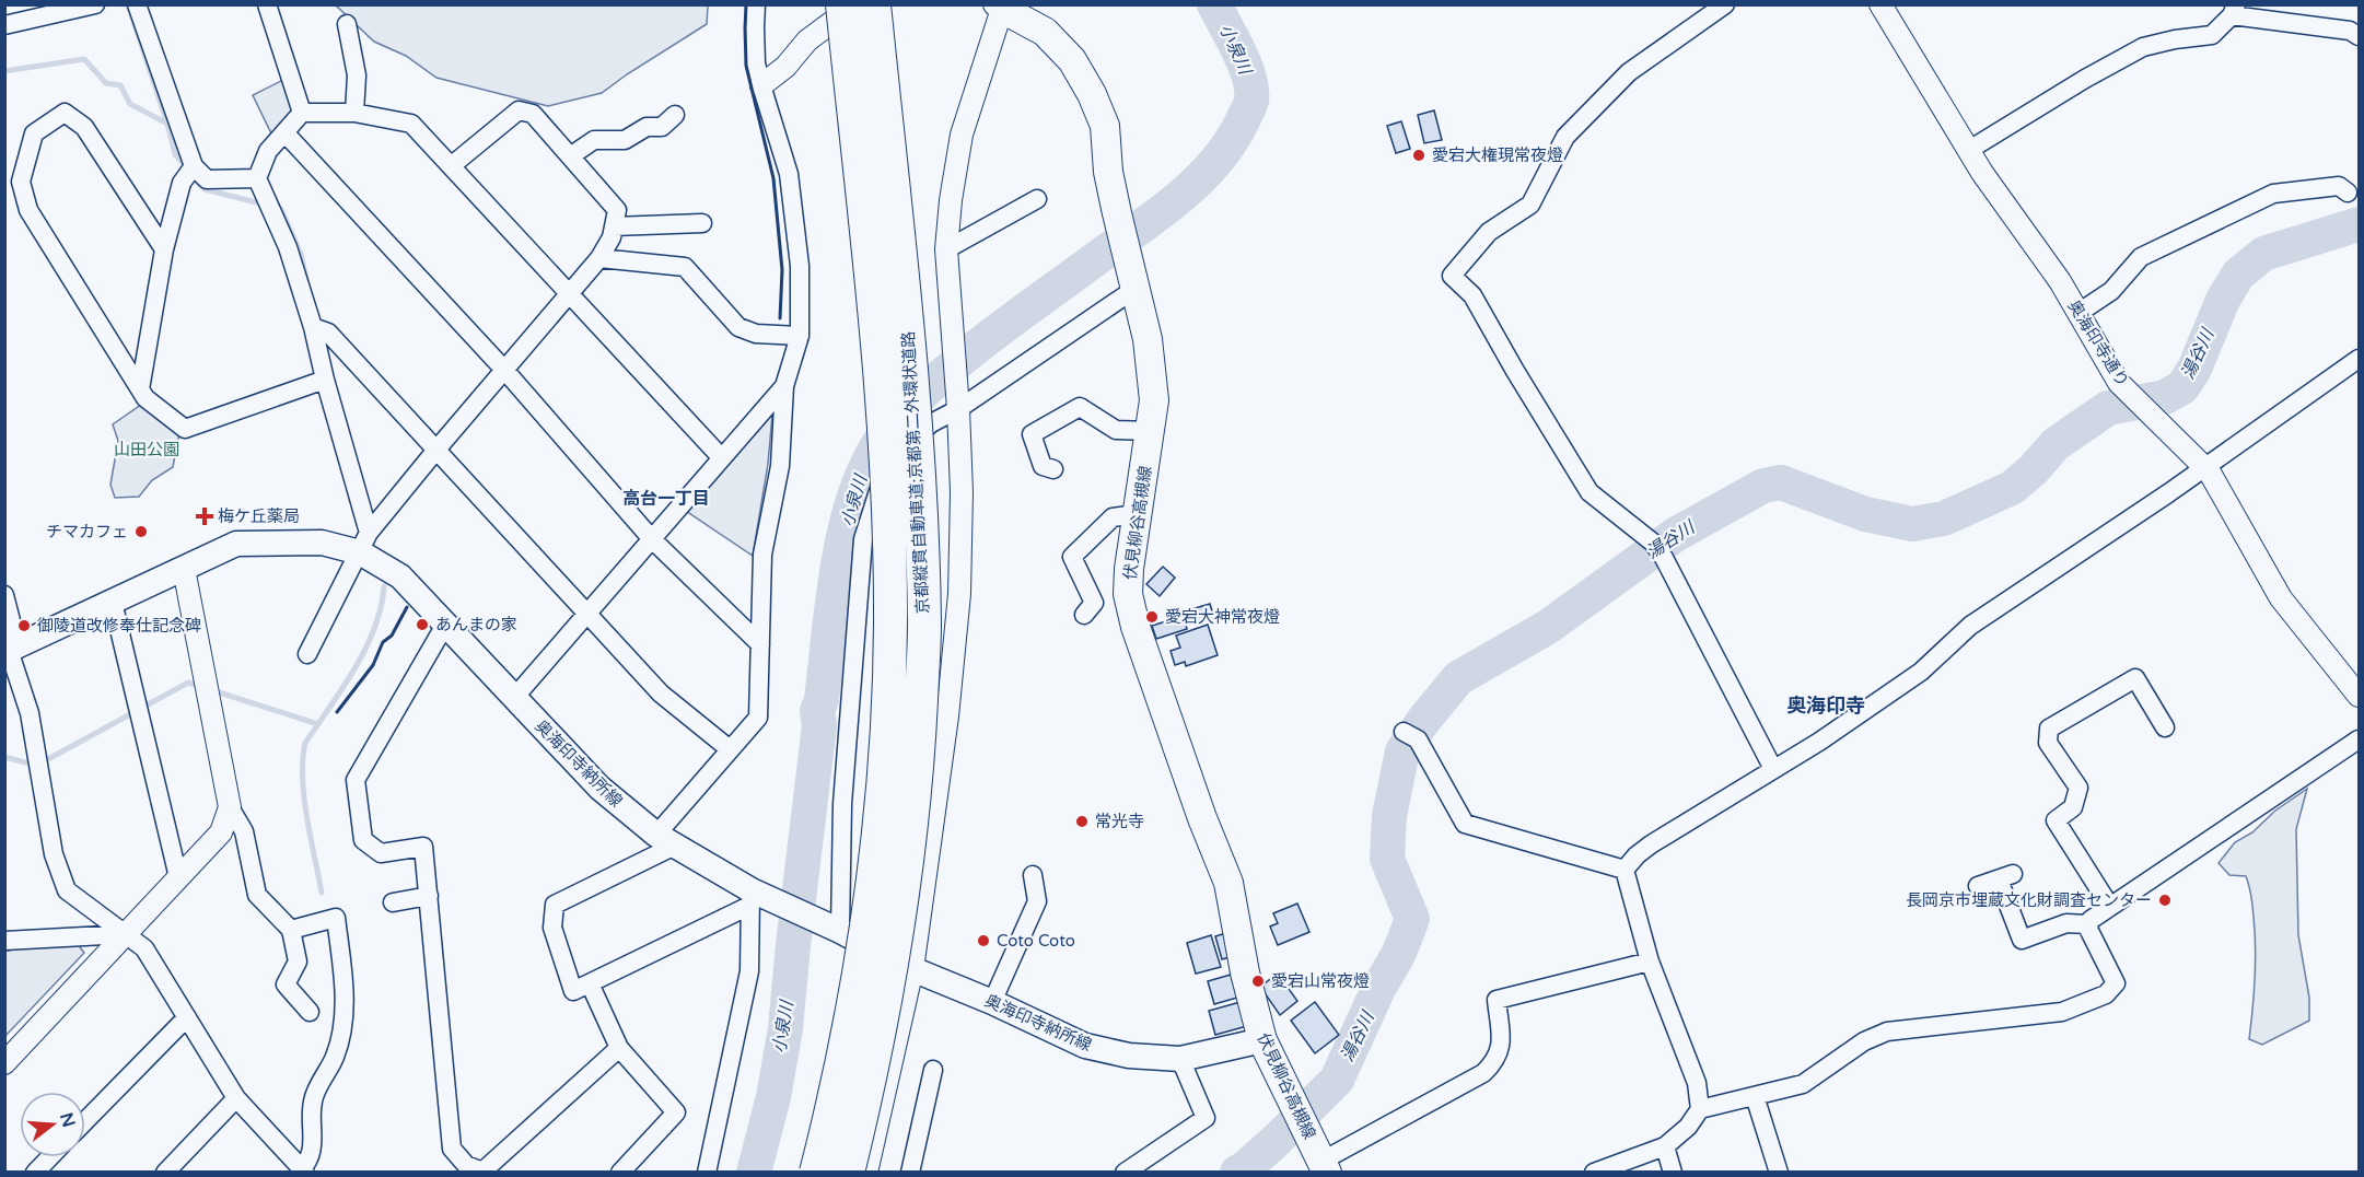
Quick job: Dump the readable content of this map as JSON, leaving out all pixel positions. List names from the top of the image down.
{
  "streets": {
    "highway": ["京都縦貫自動車道;京都第二外環状道路"],
    "main road": ["伏見柳谷高槻線", "奥海印寺納所線"],
    "street": ["奥海印寺通り"]
  },
  "crossings": [
    ["伏見柳谷高槻線", "奥海印寺納所線"]
  ],
  "districts": ["高台一丁目", "奥海印寺"],
  "water": ["小泉川", "湯谷川"],
  "parks": ["山田公園"],
  "places": {
    "other": [
      "愛宕大権現常夜燈",
      "チマカフェ",
      "愛宕大神常夜燈",
      "あんまの家",
      "御陵道改修奉仕記念碑",
      "常光寺",
      "長岡京市埋蔵文化財調査センター",
      "Coto Coto",
      "愛宕山常夜燈"
    ],
    "health": ["梅ケ丘薬局"]
  },
  "north": "right"
}
